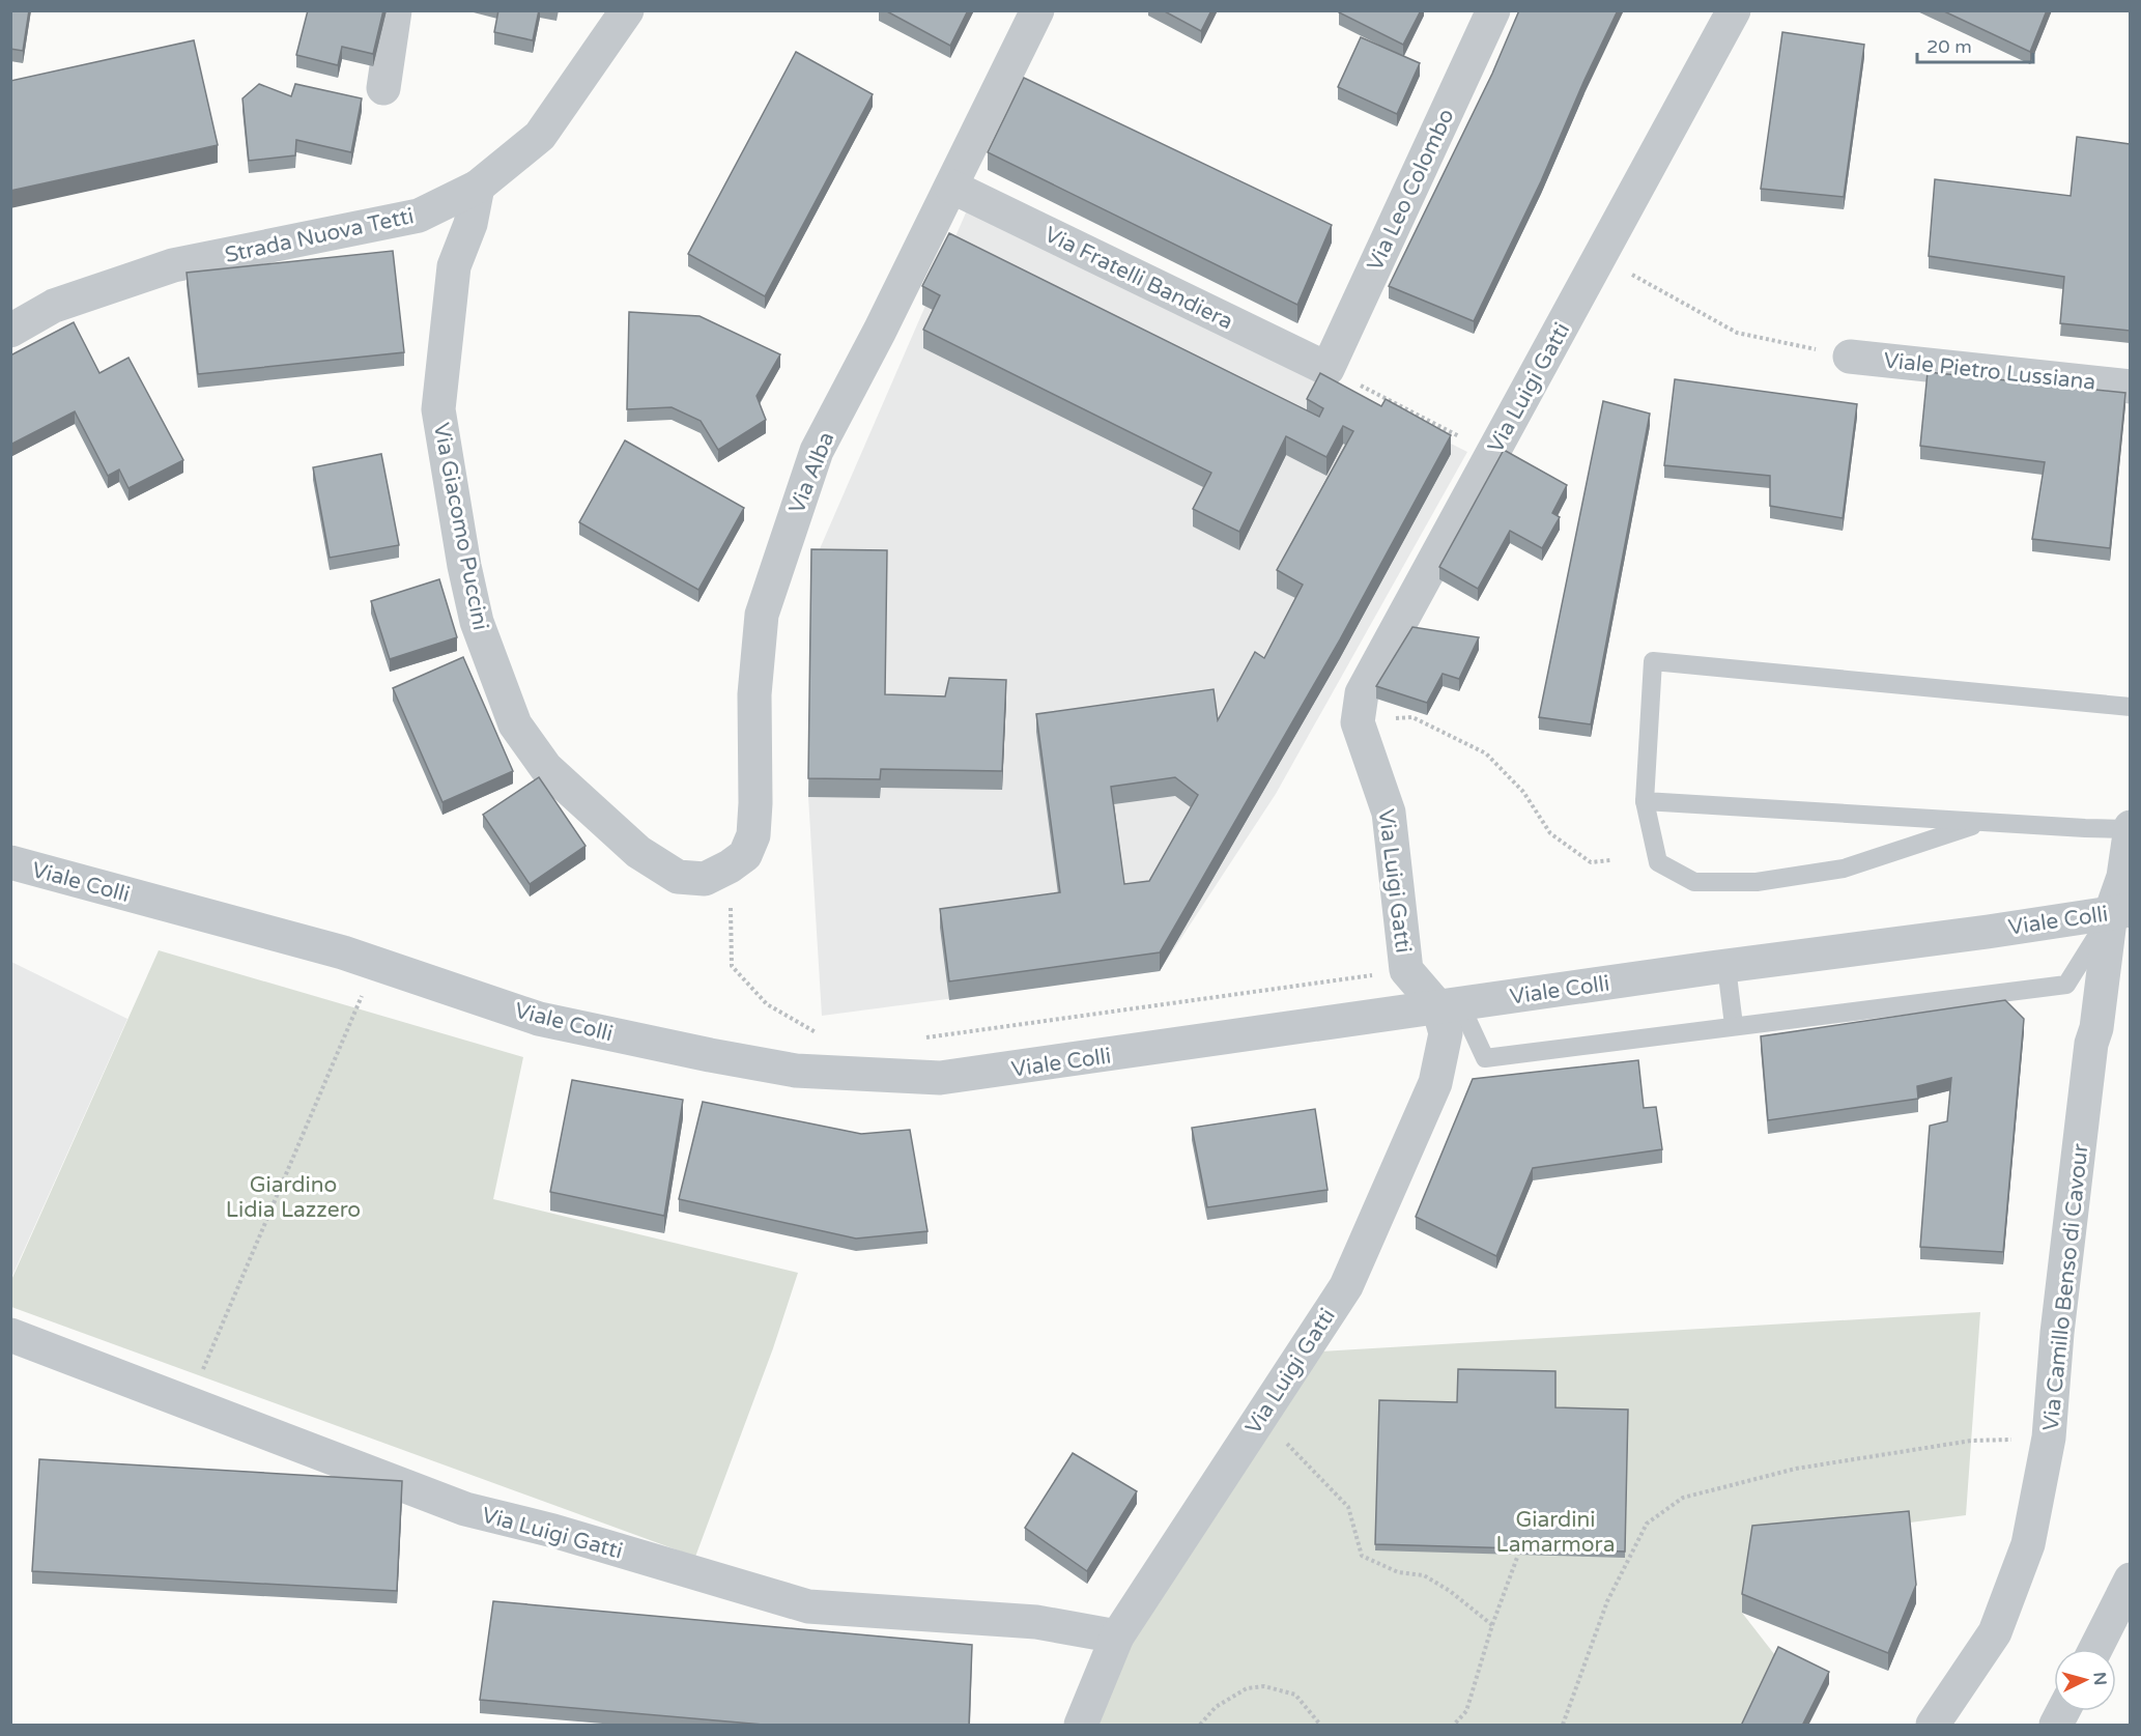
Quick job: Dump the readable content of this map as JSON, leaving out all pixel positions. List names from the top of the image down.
{
  "streets": {
    "street": [
      "Via Leo Colombo",
      "Strada Nuova Tetti",
      "Via Fratelli Bandiera",
      "Viale Pietro Lussiana",
      "Via Luigi Gatti",
      "Via Alba",
      "Via Giacomo Puccini",
      "Viale Colli",
      "Via Camillo Benso di Cavour"
    ]
  },
  "crossings": [
    ["Via Leo Colombo", "Via Fratelli Bandiera"],
    ["Strada Nuova Tetti", "Via Giacomo Puccini"],
    ["Via Fratelli Bandiera", "Via Alba"],
    ["Via Luigi Gatti", "Viale Colli"],
    ["Via Alba", "Via Giacomo Puccini"],
    ["Viale Colli", "Via Camillo Benso di Cavour"]
  ],
  "parks": ["Giardino Lidia Lazzero", "Giardini Lamarmora"],
  "scale_bar": "20 m",
  "north": "right"
}
